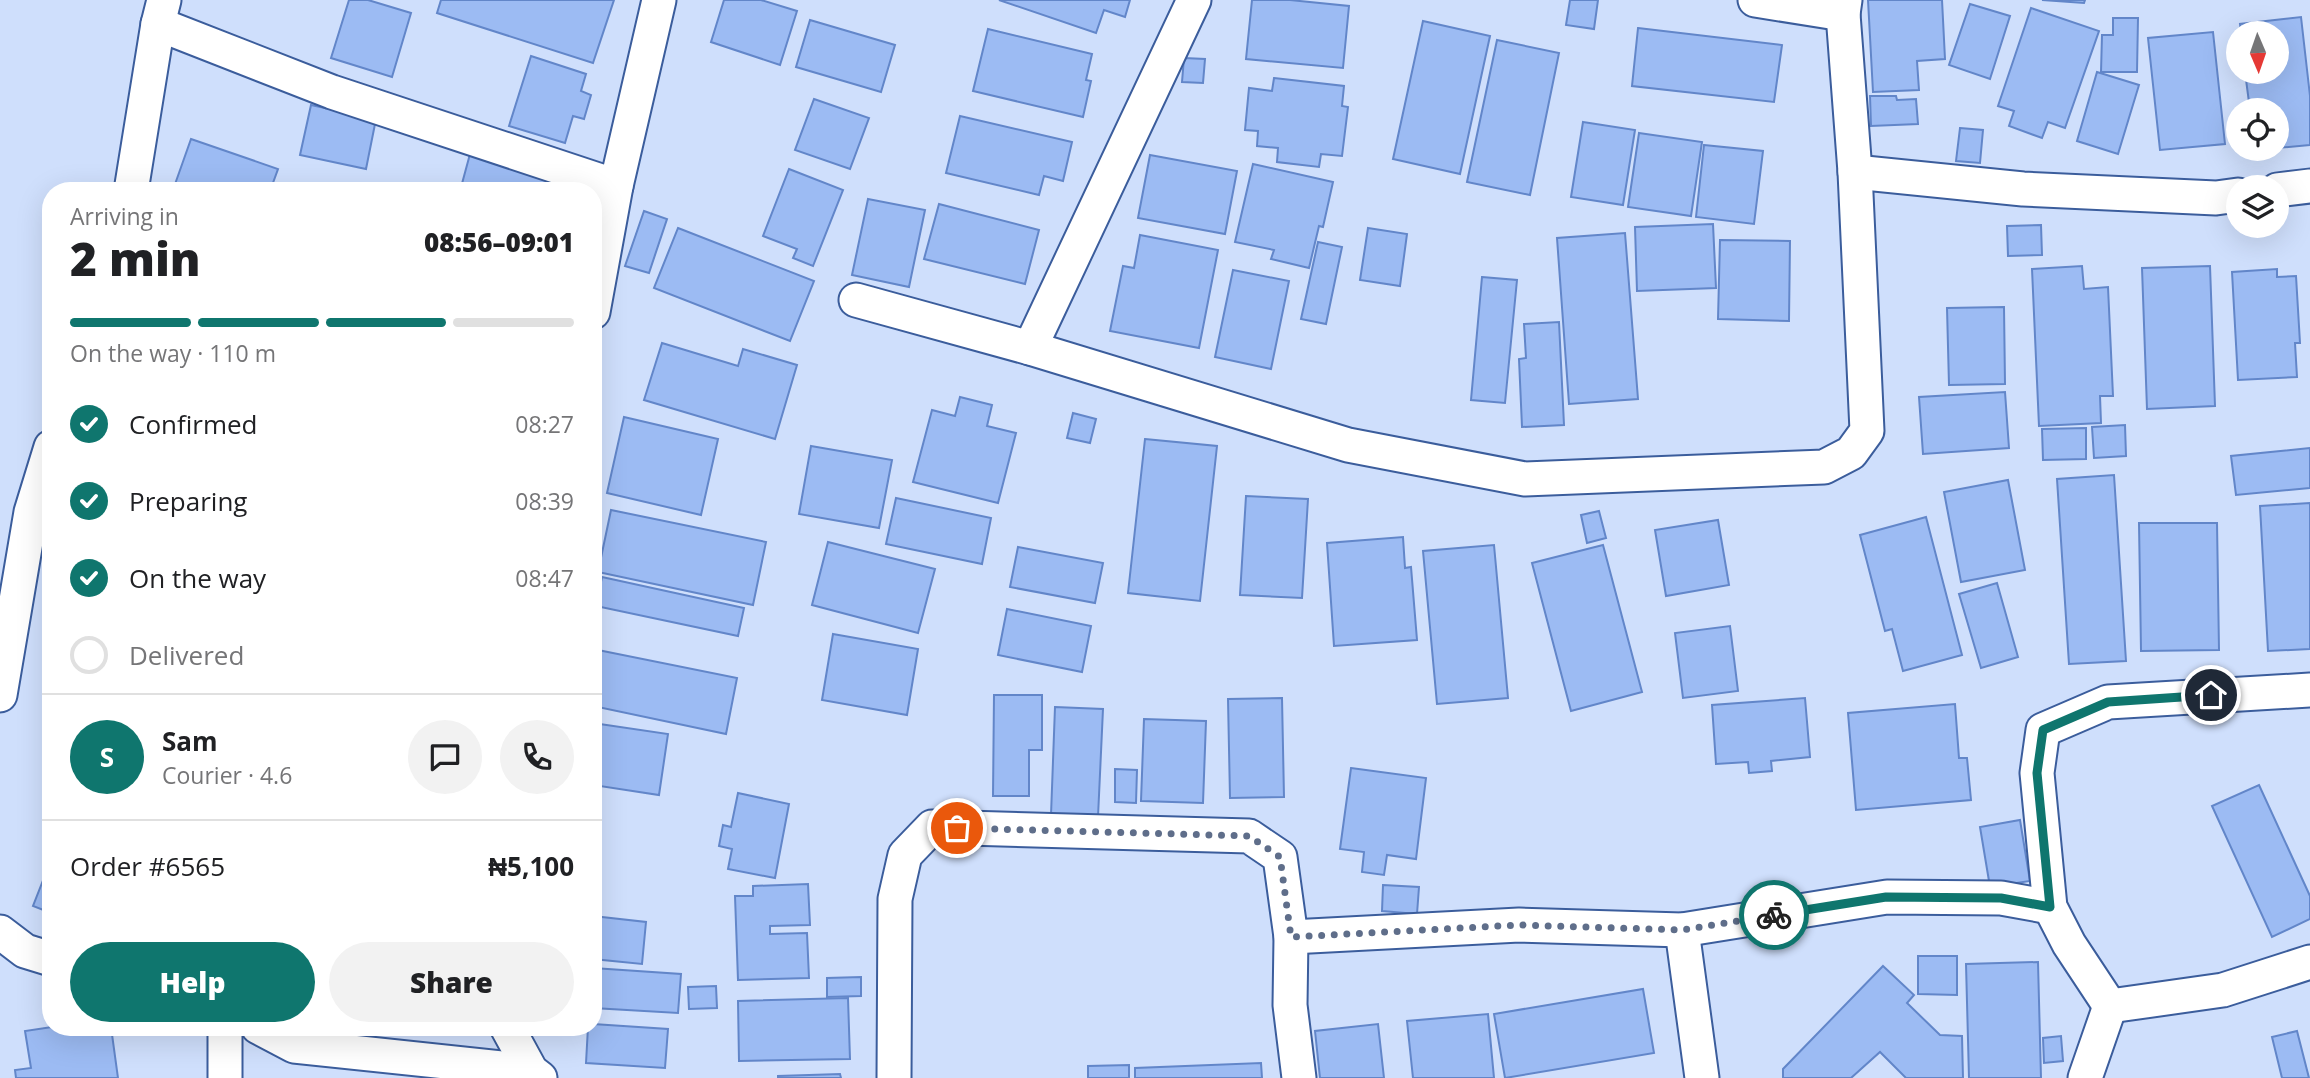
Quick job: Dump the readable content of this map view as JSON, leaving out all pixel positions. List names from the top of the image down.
{
  "north": "bottom",
  "page": {
    "heading": ["2 min", "Arriving in", "08:56–09:01"],
    "panel": [
      "Sam",
      "Courier · 4.6",
      "Order #6565",
      "₦5,100"
    ],
    "bar": "On the way · 110 m",
    "list": [
      ["Confirmed", "08:27"],
      ["Preparing", "08:39"],
      ["On the way", "08:47"],
      "Delivered"
    ],
    "round": "S",
    "buttons": ["Help", "Share"]
  }
}
